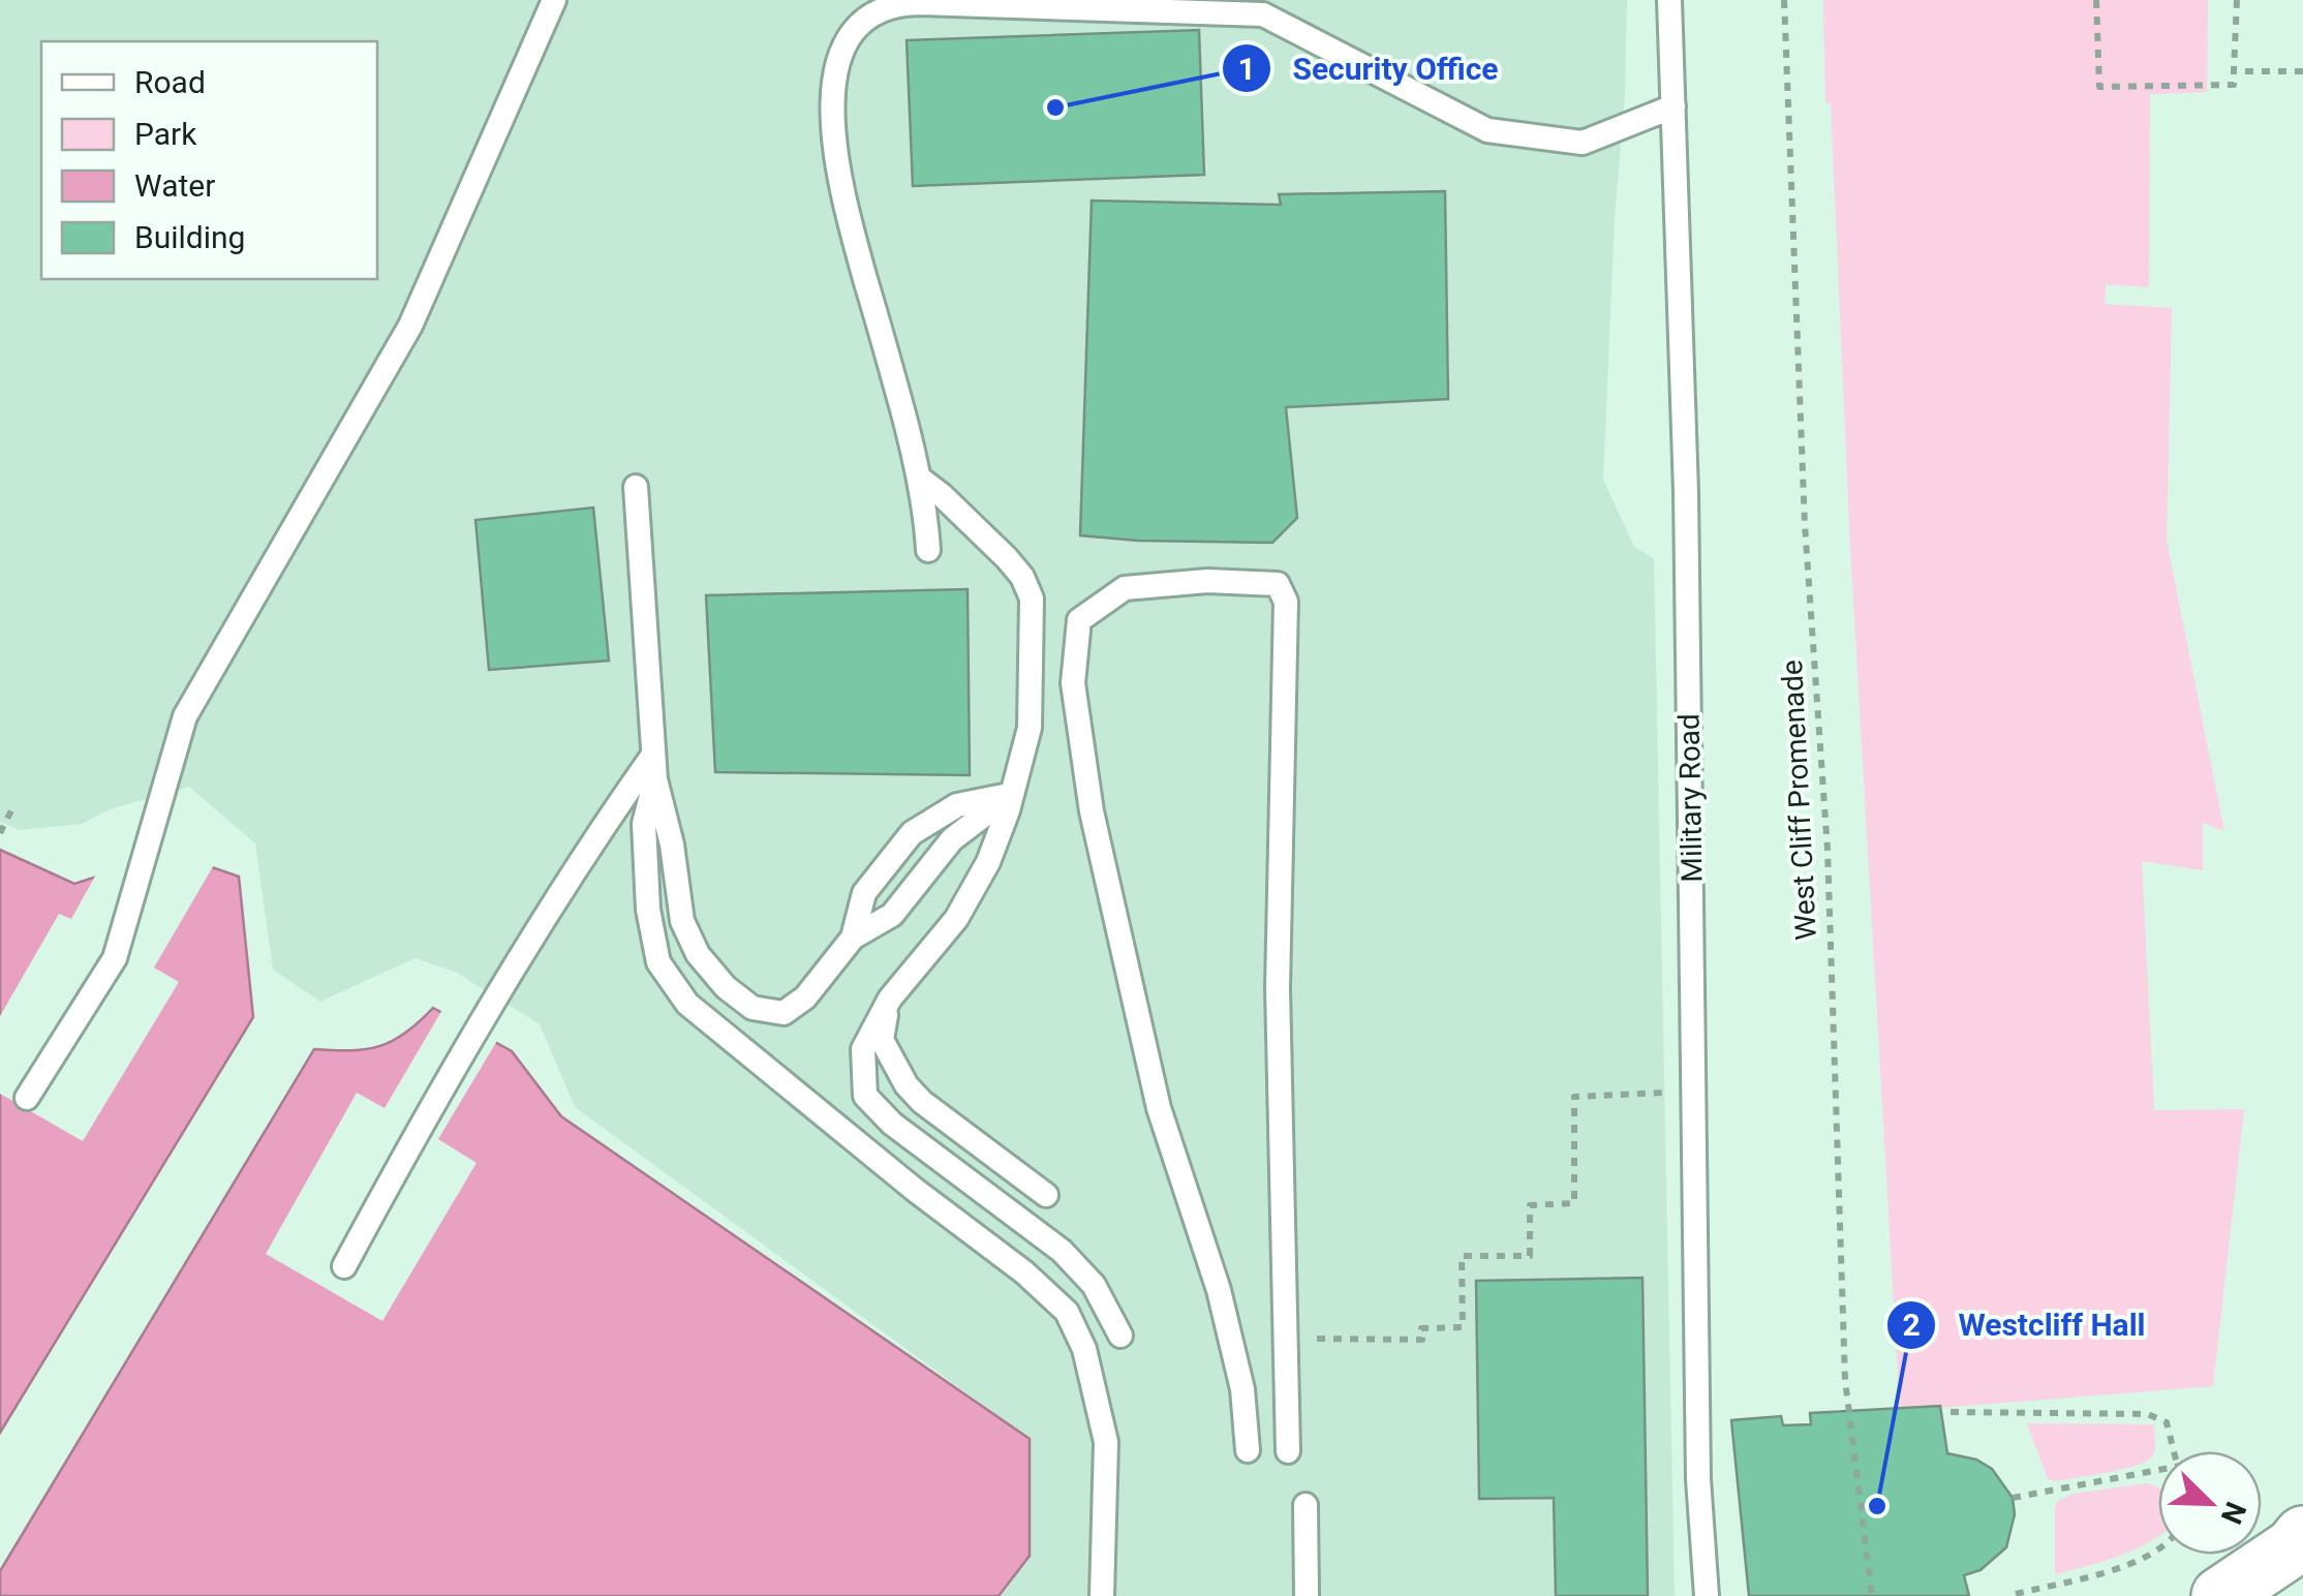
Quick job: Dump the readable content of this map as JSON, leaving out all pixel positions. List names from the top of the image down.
{
  "streets": {
    "lane": ["Military Road"],
    "path": ["West Cliff Promenade"]
  },
  "places": ["Security Office", "Westcliff Hall"],
  "legend": [
    "Road",
    "Park",
    "Water",
    "Building"
  ],
  "north": "bottom right"
}
